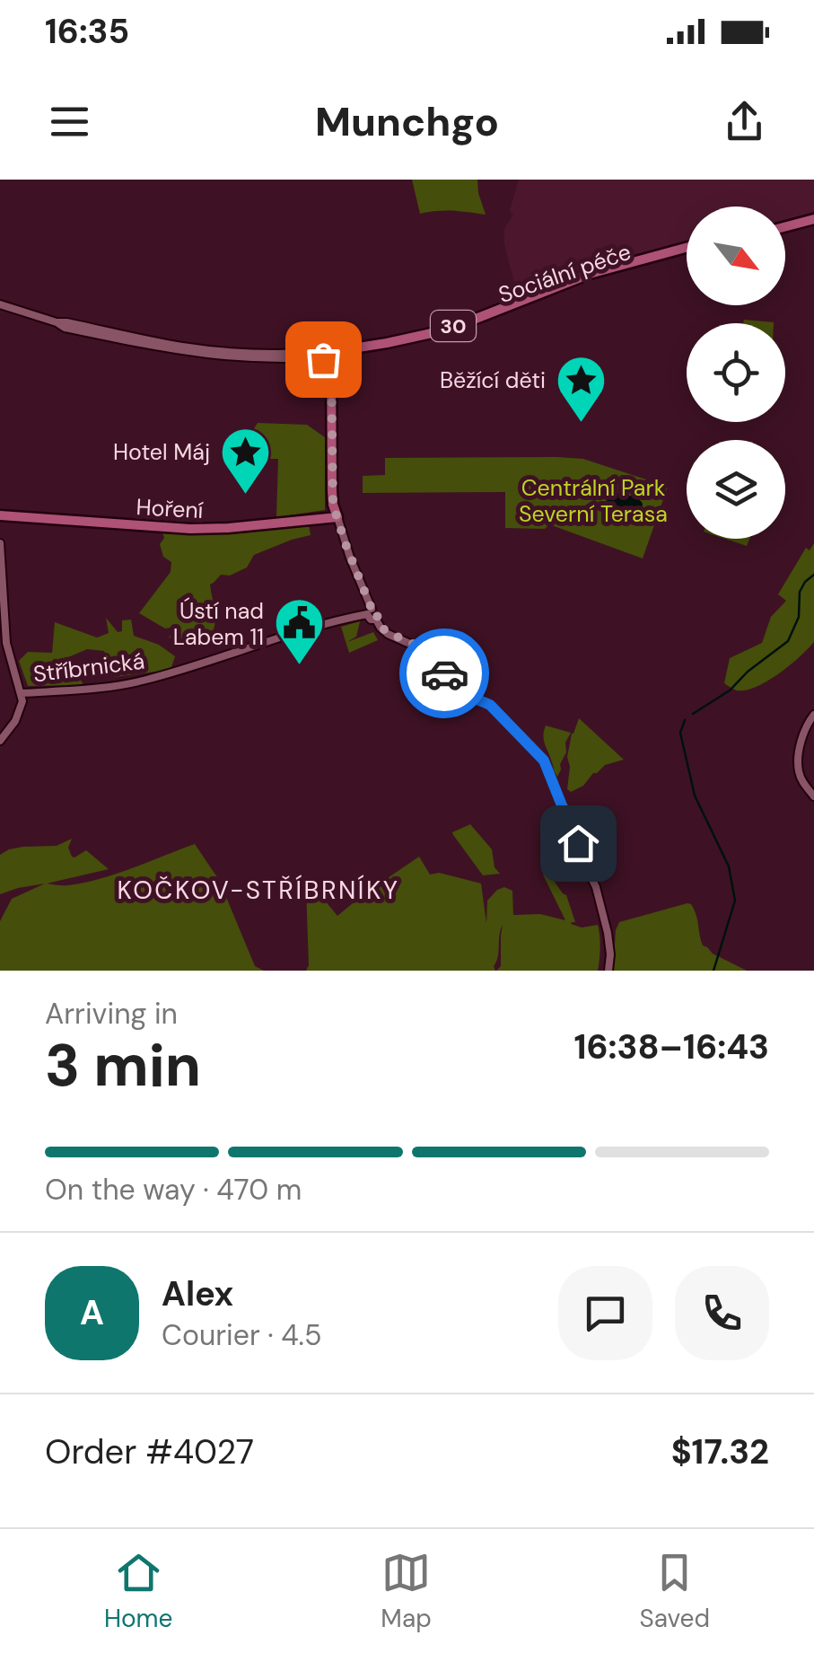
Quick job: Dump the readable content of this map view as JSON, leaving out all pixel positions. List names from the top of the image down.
{
  "streets": {
    "main road": ["Sociální péče", "30", "Hoření"],
    "street": ["Stříbrnická"]
  },
  "districts": ["KOČKOV-STŘÍBRNÍKY"],
  "parks": ["Centrální Park Severní Terasa"],
  "places": {
    "place": ["Běžící děti", "Hotel Máj"],
    "public building": ["Ústí nad Labem 11"]
  },
  "north": "bottom right",
  "page": {
    "status": "16:35",
    "header": "Munchgo",
    "heading": ["3 min", "Arriving in", "16:38–16:43"],
    "panel": [
      "Alex",
      "Courier · 4.5",
      "Order #4027",
      "$17.32"
    ],
    "bar": "On the way · 470 m",
    "round": "A",
    "tabs": ["Home", "Map", "Saved"]
  }
}
